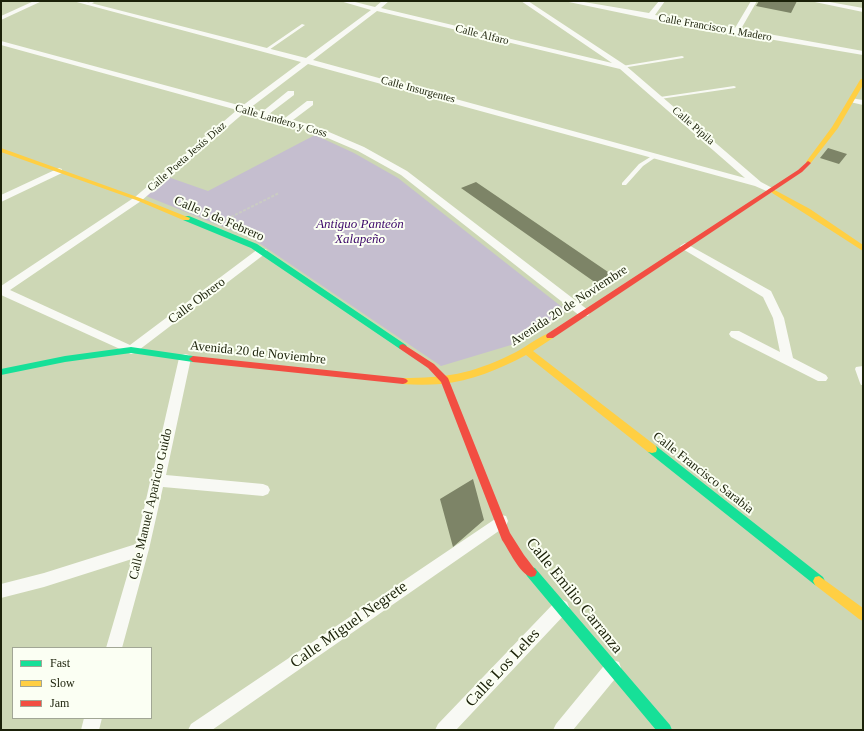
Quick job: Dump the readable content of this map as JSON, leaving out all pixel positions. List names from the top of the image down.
{
  "streets": {
    "main road": [
      "Calle Pípila",
      "Calle 5 de Febrero",
      "Avenida 20 de Noviembre",
      "Calle Francisco Sarabia",
      "Calle Emilio Carranza"
    ],
    "street": [
      "Calle Francisco I. Madero",
      "Calle Alfaro",
      "Calle Insurgentes",
      "Calle Landero y Coss",
      "Calle Poeta Jesús Díaz",
      "Calle Obrero",
      "Calle Manuel Aparicio Guido",
      "Calle Miguel Negrete",
      "Calle Los Leles"
    ]
  },
  "crossings": [
    ["Calle Alfaro", "Calle Pípila"],
    ["Calle Alfaro", "Calle Poeta Jesús Díaz"],
    ["Calle Insurgentes", "Calle Pípila"],
    ["Calle Insurgentes", "Calle Poeta Jesús Díaz"],
    ["Calle Landero y Coss", "Avenida 20 de Noviembre"],
    ["Calle Pípila", "Avenida 20 de Noviembre"],
    ["Calle Poeta Jesús Díaz", "Calle 5 de Febrero"],
    ["Calle 5 de Febrero", "Calle Obrero"],
    ["Calle 5 de Febrero", "Avenida 20 de Noviembre"],
    ["Calle 5 de Febrero", "Calle Emilio Carranza"],
    ["Calle Obrero", "Avenida 20 de Noviembre"],
    ["Avenida 20 de Noviembre", "Calle Francisco Sarabia"],
    ["Avenida 20 de Noviembre", "Calle Manuel Aparicio Guido"],
    ["Avenida 20 de Noviembre", "Calle Emilio Carranza"],
    ["Calle Emilio Carranza", "Calle Miguel Negrete"],
    ["Calle Emilio Carranza", "Calle Los Leles"]
  ],
  "parks": ["Antiguo Panteón Xalapeño"],
  "legend": ["Fast", "Slow", "Jam"]
}
